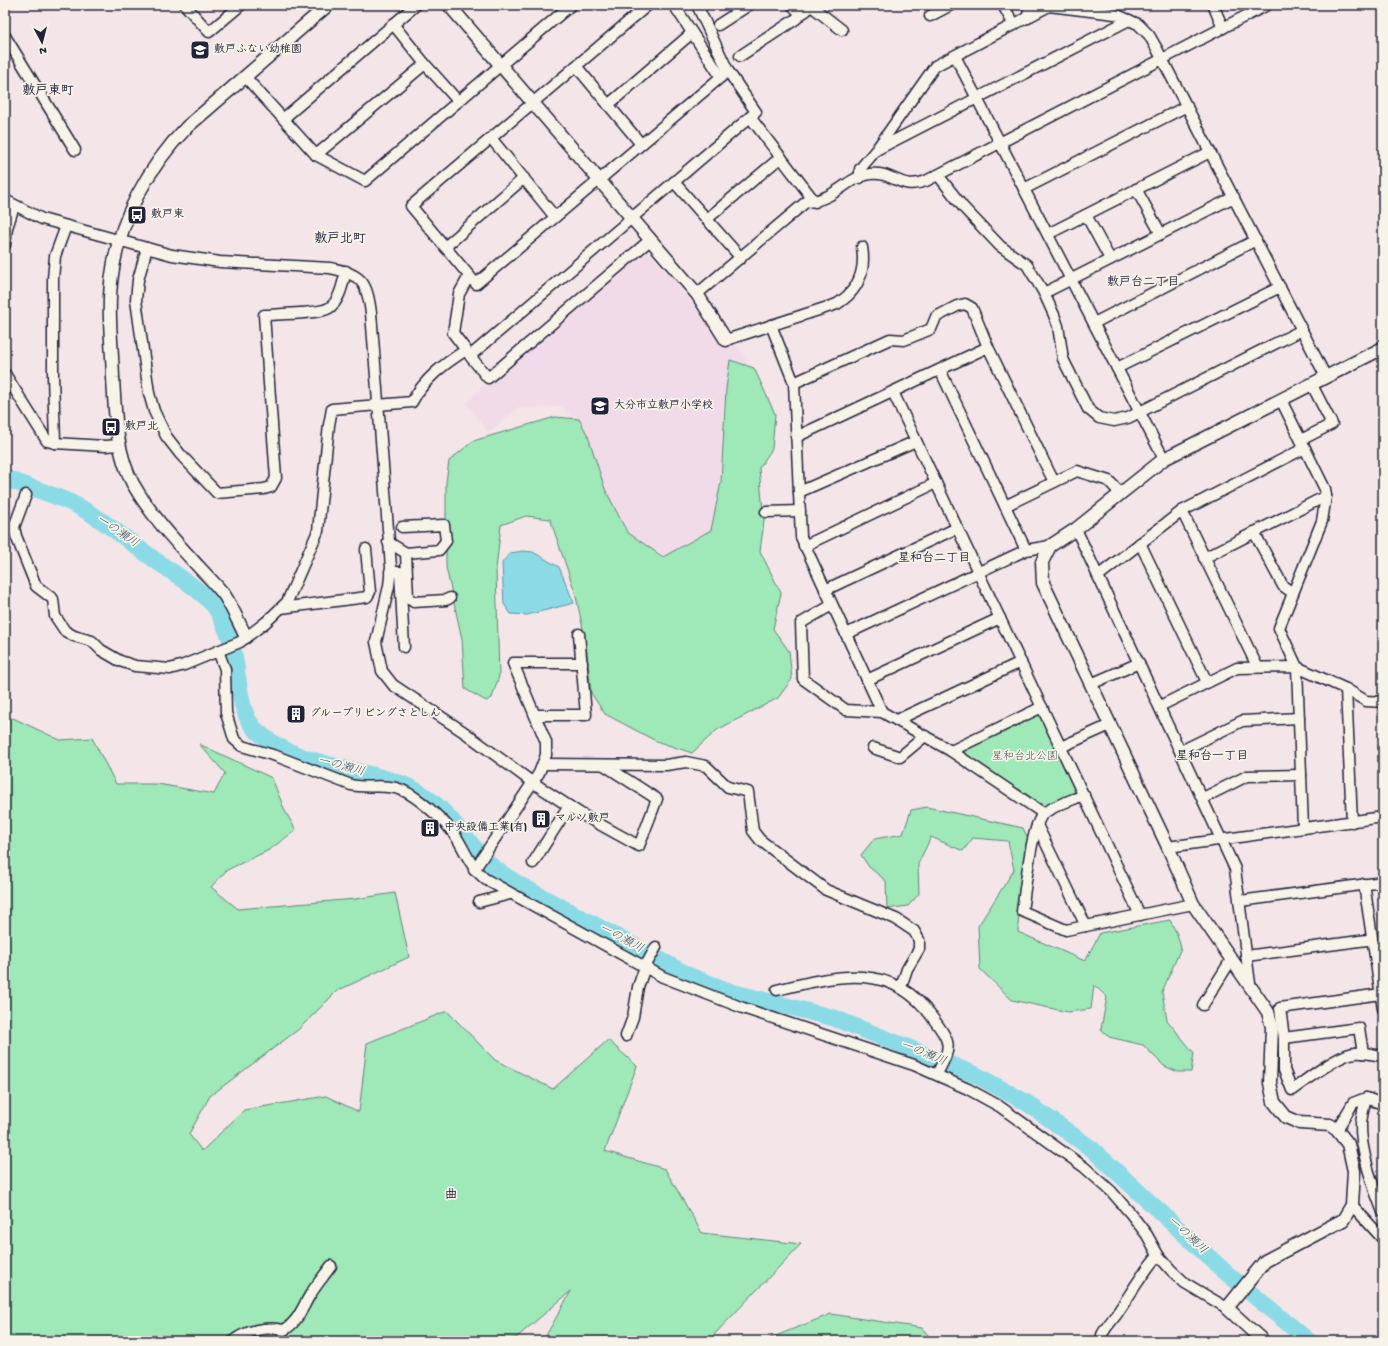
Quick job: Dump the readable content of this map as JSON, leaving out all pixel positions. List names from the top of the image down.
{
  "districts": [
    "敷戸東町",
    "敷戸北町",
    "敷戸台二丁目",
    "星和台二丁目",
    "星和台一丁目",
    "曲"
  ],
  "water": ["一の瀬川"],
  "parks": ["星和台北公園"],
  "places": {
    "school or university": ["敷戸ふない幼稚園", "大分市立敷戸小学校"],
    "bus stop": ["敷戸東", "敷戸北"],
    "building": ["グループリビングさとしん", "マルソ敷戸", "中央設備工業(有)"]
  },
  "north": "bottom"
}
